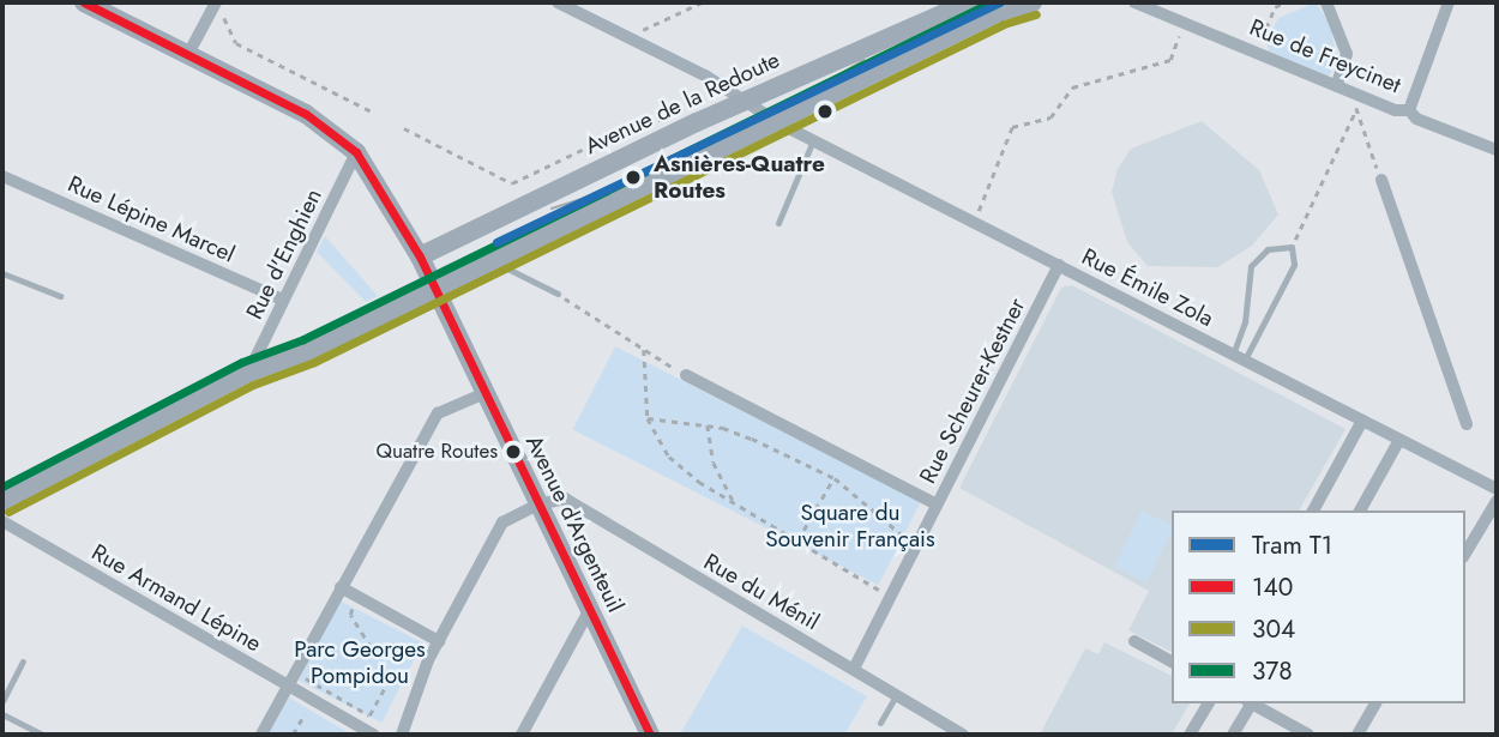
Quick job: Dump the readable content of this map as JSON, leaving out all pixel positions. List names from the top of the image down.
{
  "streets": {
    "main road": ["Avenue de la Redoute", "Avenue d'Argenteuil"],
    "street": [
      "Rue de Freycinet",
      "Rue Lépine Marcel",
      "Rue d'Enghien",
      "Rue Émile Zola",
      "Rue Scheurer-Kestner",
      "Rue du Ménil",
      "Rue Armand Lépine"
    ]
  },
  "crossings": [
    ["Avenue de la Redoute", "Rue Émile Zola"],
    ["Avenue de la Redoute", "Avenue d'Argenteuil"],
    ["Rue Lépine Marcel", "Rue d'Enghien"],
    ["Rue d'Enghien", "Avenue d'Argenteuil"],
    ["Rue Émile Zola", "Rue Scheurer-Kestner"],
    ["Rue Scheurer-Kestner", "Rue du Ménil"],
    ["Avenue d'Argenteuil", "Rue du Ménil"]
  ],
  "parks": ["Square du Souvenir Français", "Parc Georges Pompidou"],
  "places": ["Asnières-Quatre Routes", "Quatre Routes"],
  "lines": [
    "tram line T1",
    "transit line 140",
    "transit line 378",
    "transit line 304"
  ],
  "legend": [
    "Tram T1",
    "140",
    "304",
    "378"
  ]
}
